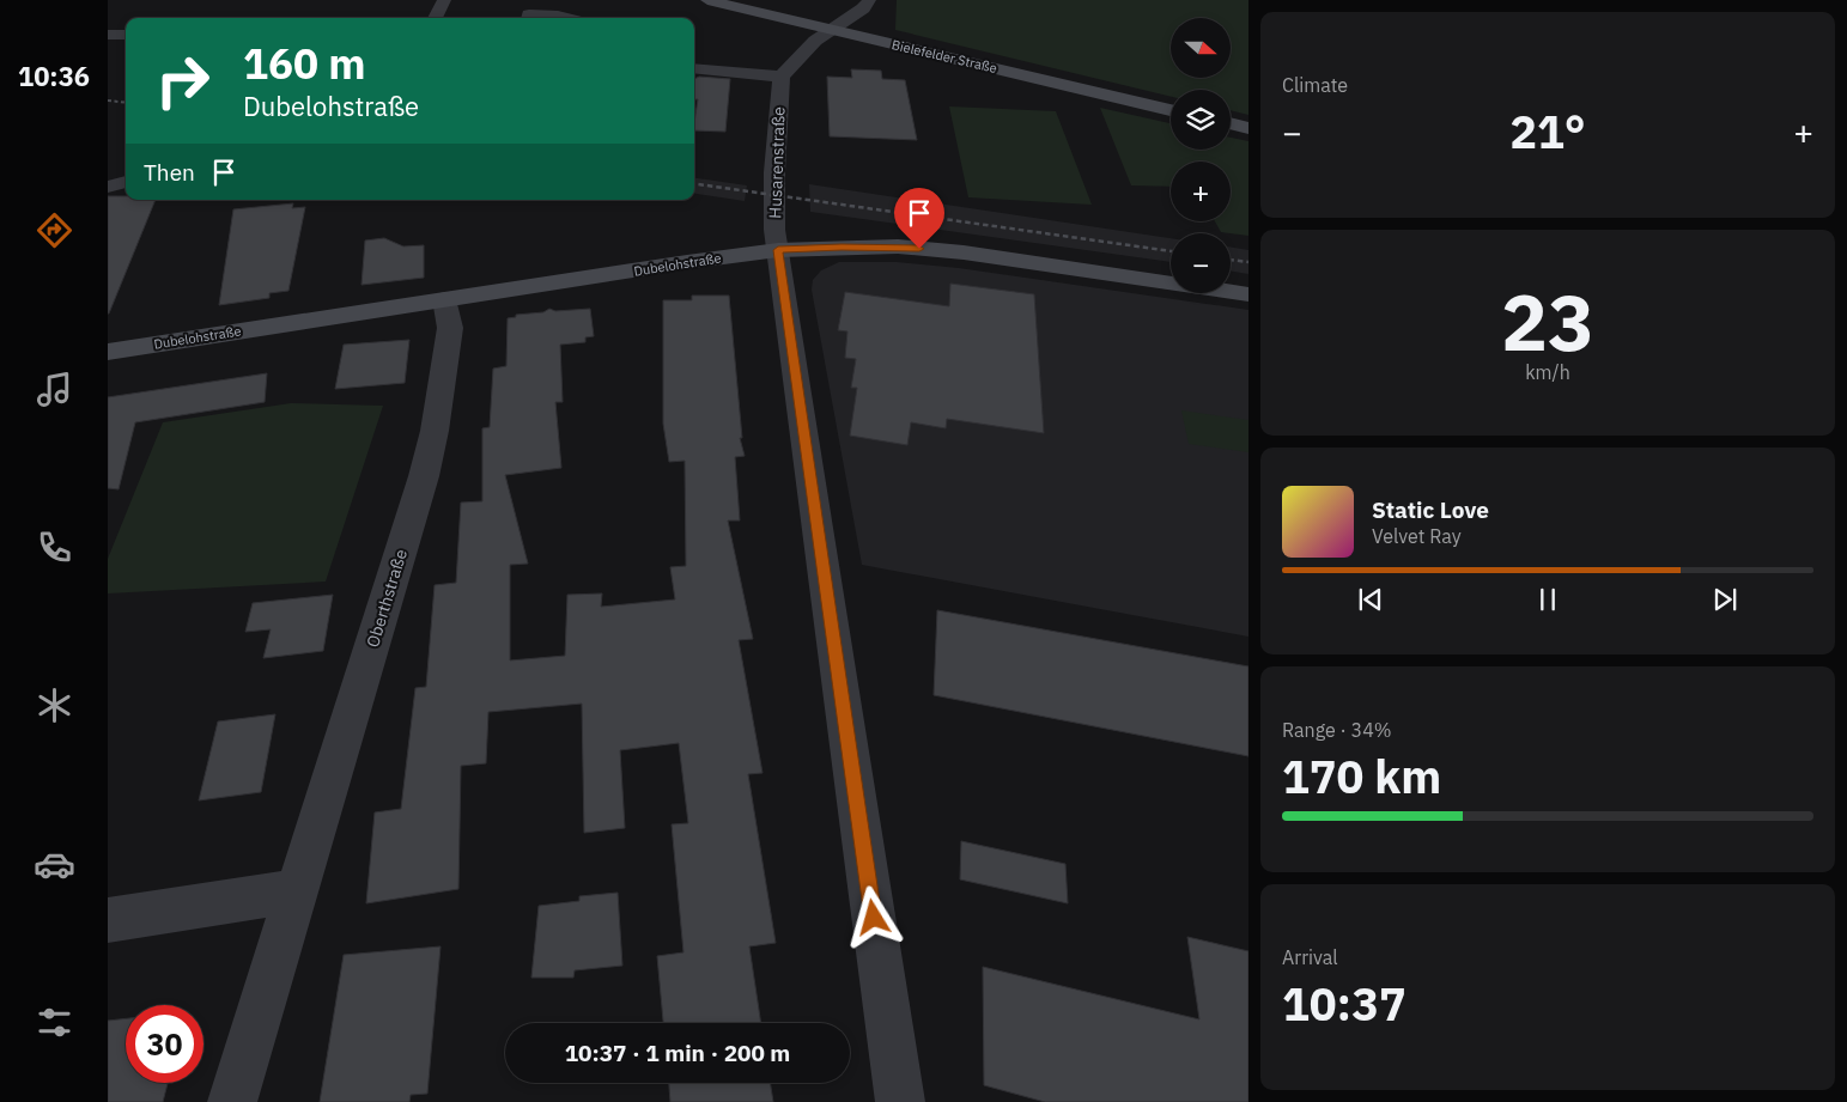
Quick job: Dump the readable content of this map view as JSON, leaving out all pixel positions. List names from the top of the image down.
{
  "streets": {
    "main road": ["Bielefelder Straße", "Dubelohstraße"],
    "street": ["Husarenstraße", "Oberthstraße"]
  },
  "crossings": [
    ["Husarenstraße", "Dubelohstraße"],
    ["Dubelohstraße", "Oberthstraße"]
  ],
  "north": "right",
  "page": {
    "tabs": "10:36",
    "tile": [
      "Climate",
      ["23", "km/h"],
      ["Range · 34%", "170 km"],
      ["Arrival", "10:37"]
    ],
    "map_buttons": ["+", "−"],
    "turn": ["160 m", "Dubelohstraße"],
    "heat": ["−", "21°", "+"],
    "then": "Then",
    "song": ["Static Love", "Velvet Ray"],
    "limit": "30",
    "trip": "10:37 · 1 min · 200 m"
  }
}
